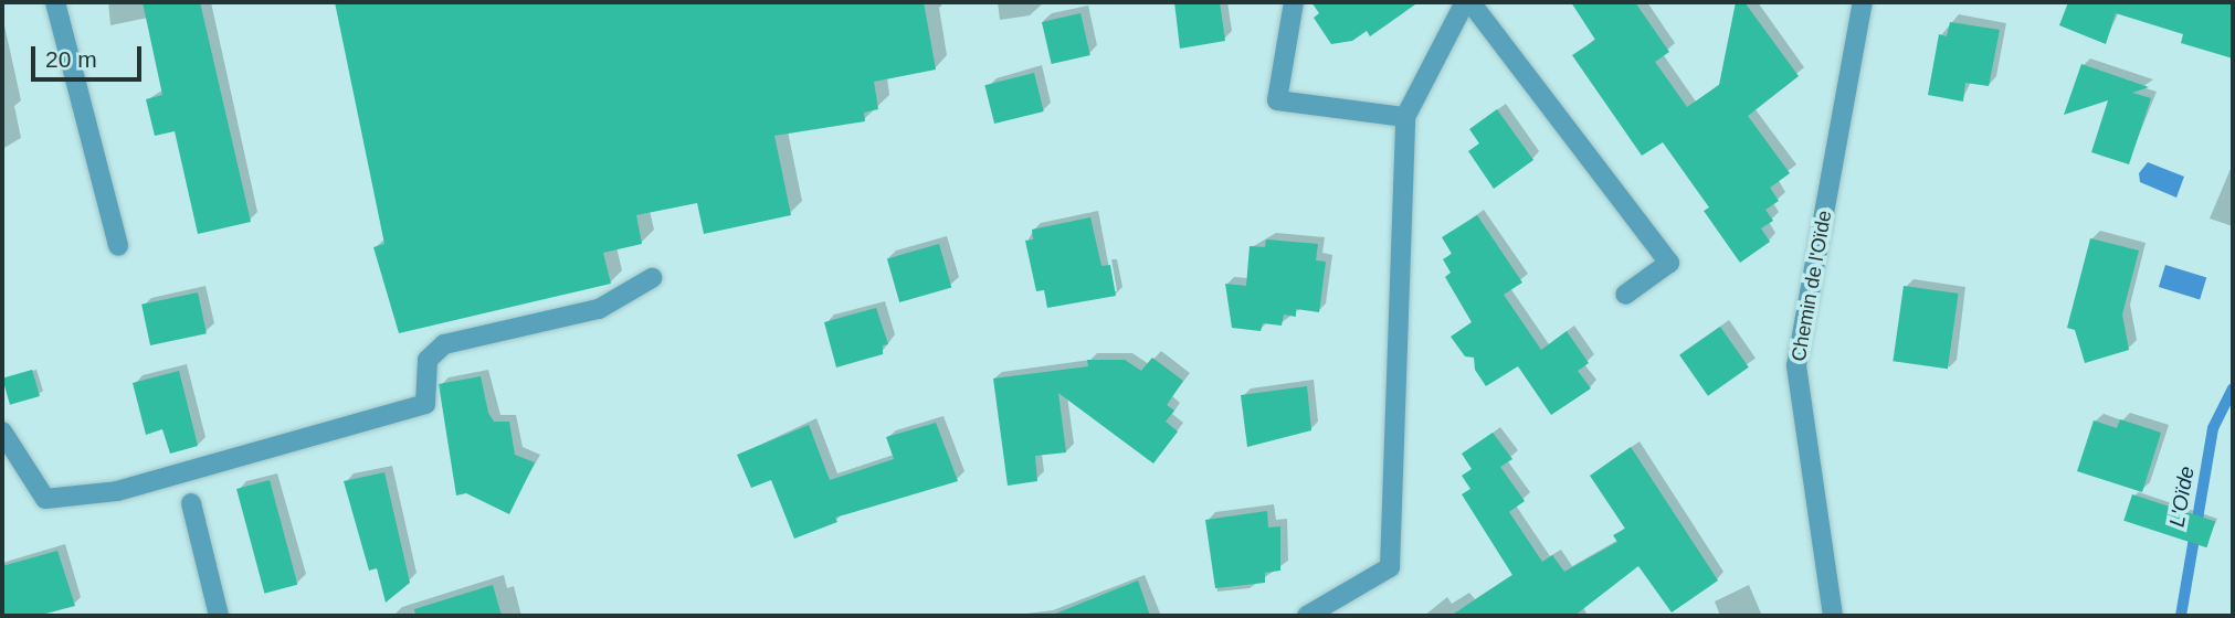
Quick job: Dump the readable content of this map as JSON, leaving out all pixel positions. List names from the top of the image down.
{
  "streets": {
    "street": ["Chemin de l'Oïde"]
  },
  "water": ["L'Oïde"],
  "scale_bar": "20 m"
}
